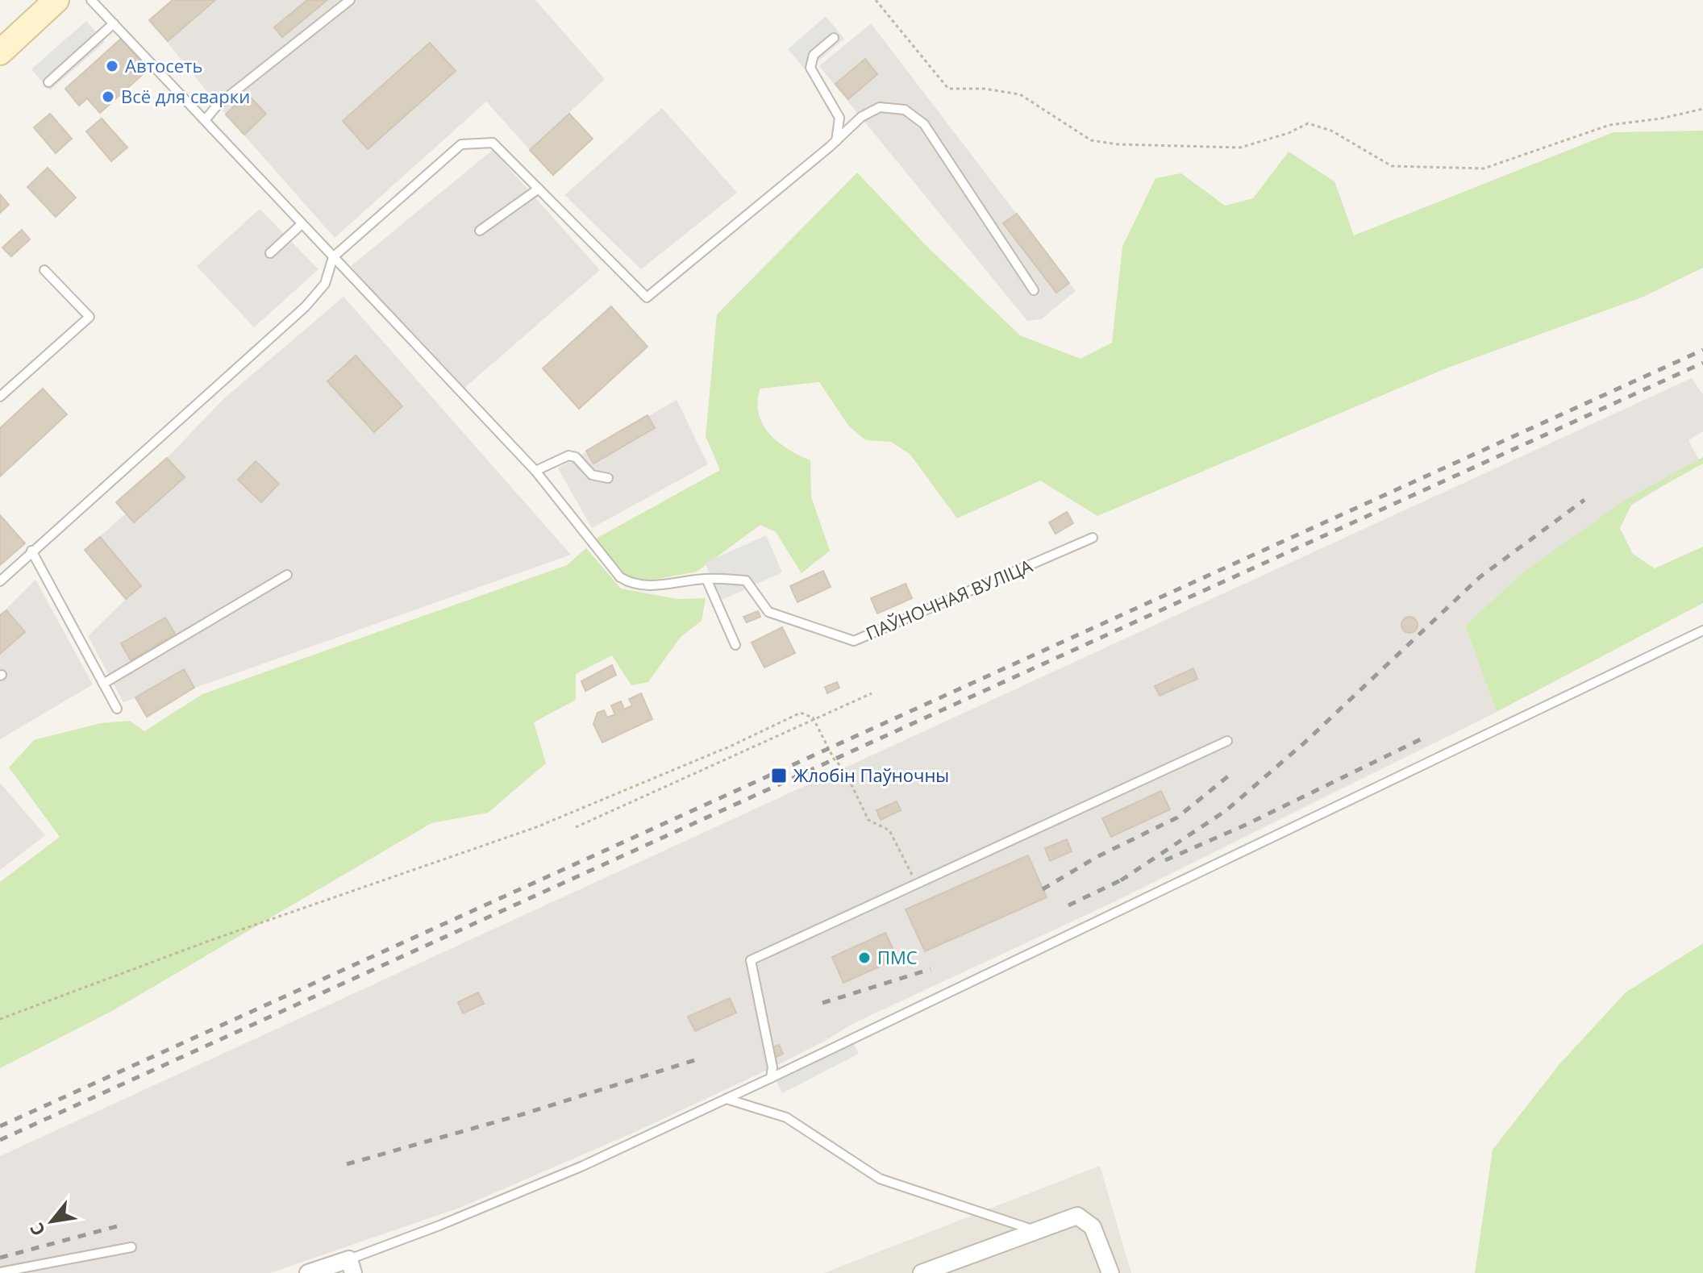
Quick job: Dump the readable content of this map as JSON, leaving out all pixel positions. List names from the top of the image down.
{
  "streets": {
    "lane": ["ПАЎНОЧНАЯ ВУЛІЦА"]
  },
  "places": {
    "other": ["Автосеть", "Всё для сварки", "ПМС"],
    "transit": ["Жлобін Паўночны"]
  },
  "north": "bottom left"
}
